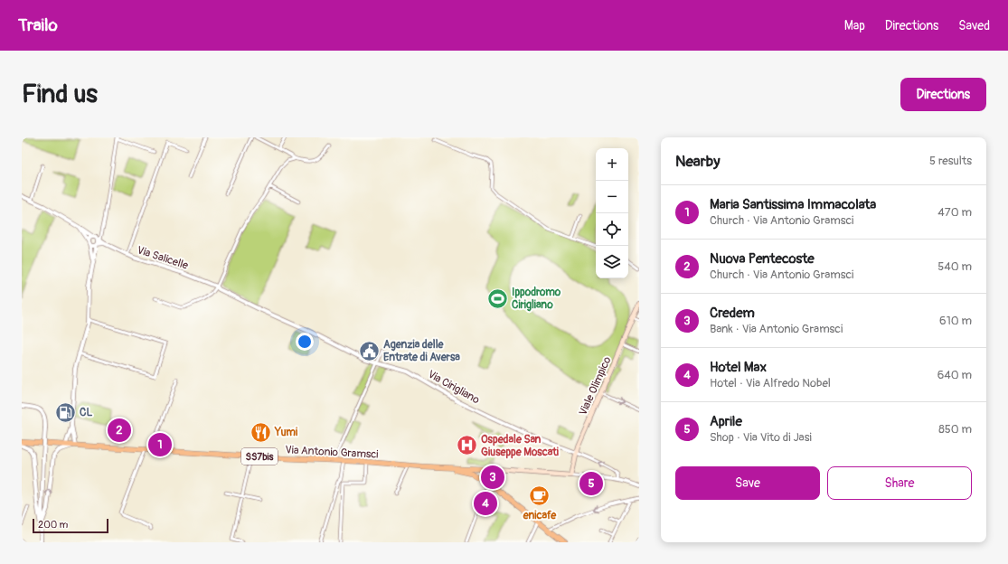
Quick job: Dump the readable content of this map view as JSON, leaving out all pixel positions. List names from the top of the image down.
{
  "streets": {
    "main road": ["Viale Olimpico", "Via Antonio Gramsci", "SS7bis"],
    "street": ["Via Salicelle", "Via Cirigliano"]
  },
  "crossings": [
    ["Via Salicelle", "Via Cirigliano"],
    ["Viale Olimpico", "Via Cirigliano"],
    ["Via Antonio Gramsci", "SS7bis"]
  ],
  "places": {
    "sports": ["Ippodromo Cirigliano"],
    "public building": ["Agenzia delle Entrate di Aversa"],
    "fuel station": ["CL"],
    "restaurant": ["Yumi"],
    "hospital": ["Ospedale San Giuseppe Moscati"],
    "cafe": ["enicafe"]
  },
  "scale_bar": "200 m",
  "page": {
    "header": "Trailo",
    "nav": ["Map", "Directions", "Saved"],
    "buttons": [
      "Directions",
      ["Save", "Share"]
    ],
    "title": "Find us",
    "heading": ["Nearby", "5 results"],
    "map_buttons": ["+", "−"],
    "list": [
      {
        "mark": "1",
        "name": "Maria Santissima Immacolata",
        "note": "Church · Via Antonio Gramsci",
        "value": "470 m"
      },
      {
        "mark": "2",
        "name": "Nuova Pentecoste",
        "note": "Church · Via Antonio Gramsci",
        "value": "540 m"
      },
      {
        "mark": "3",
        "name": "Credem",
        "note": "Bank · Via Antonio Gramsci",
        "value": "610 m"
      },
      {
        "mark": "4",
        "name": "Hotel Max",
        "note": "Hotel · Via Alfredo Nobel",
        "value": "640 m"
      },
      {
        "mark": "5",
        "name": "Aprile",
        "note": "Shop · Via Vito di Jasi",
        "value": "850 m"
      }
    ],
    "pins": [
      "2",
      "1",
      "3",
      "5",
      "4"
    ],
    "scale": "200 m"
  }
}
